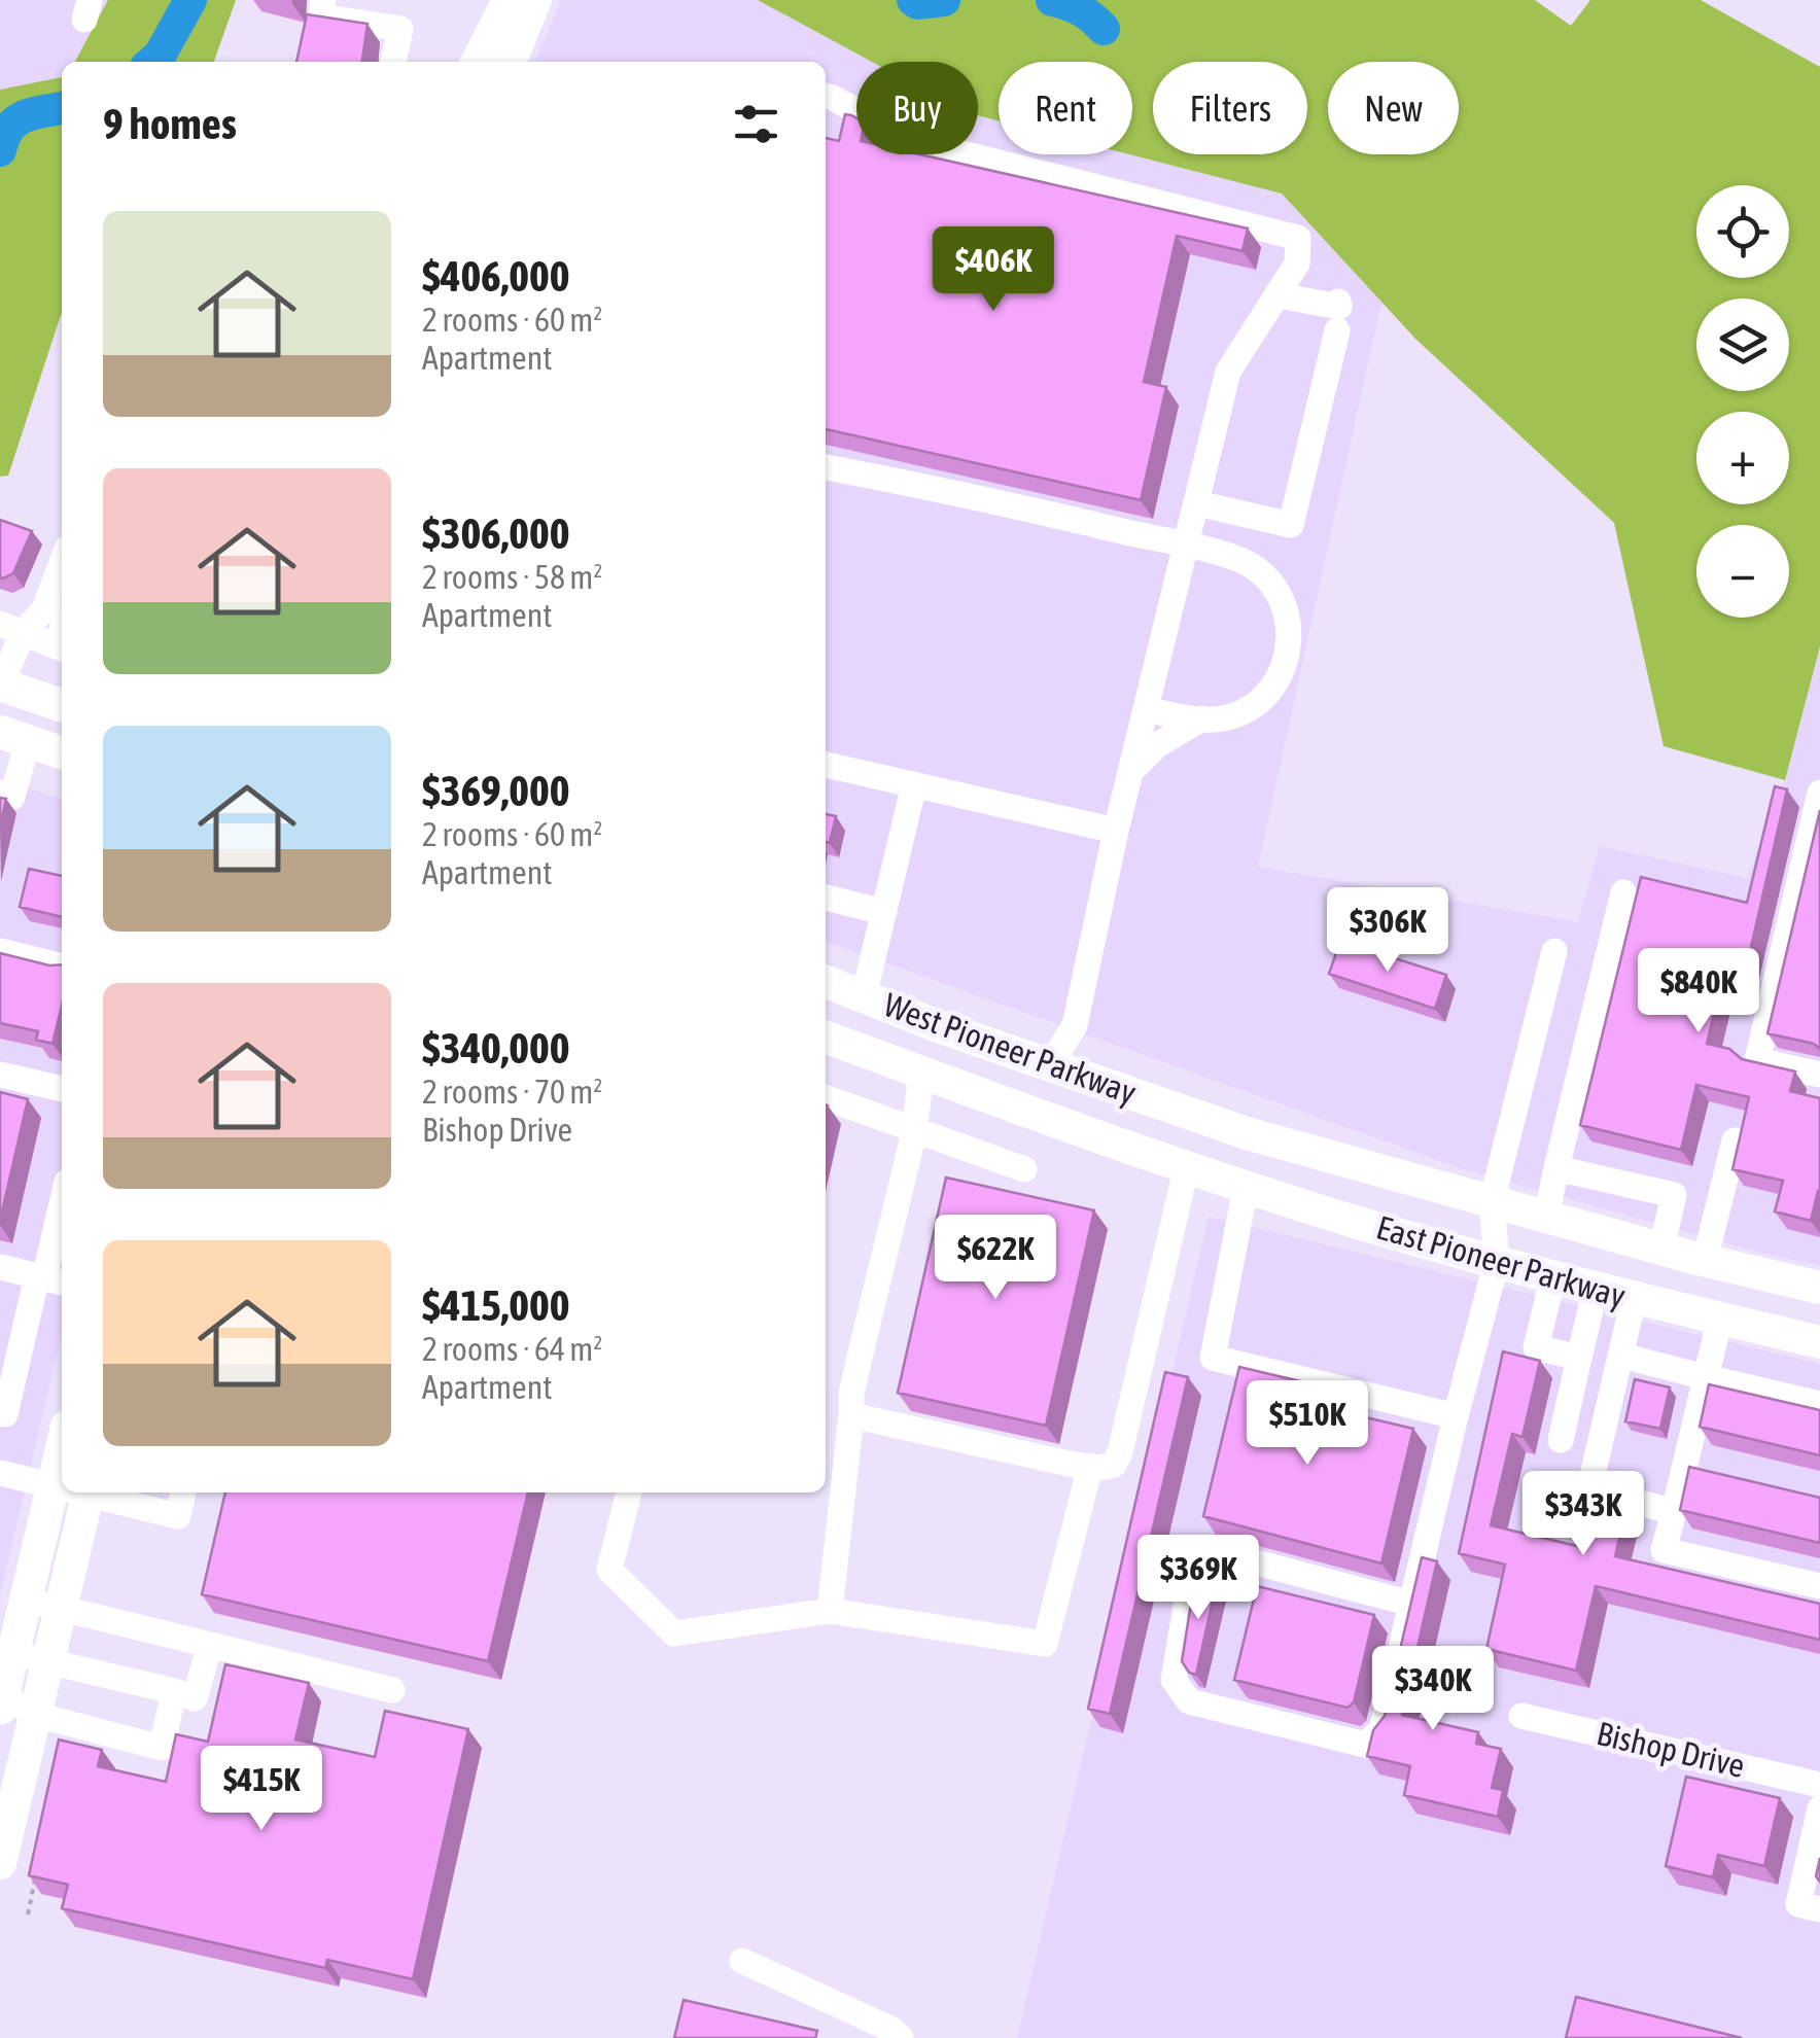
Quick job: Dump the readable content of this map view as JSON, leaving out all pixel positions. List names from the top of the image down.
{
  "streets": {
    "main road": ["West Pioneer Parkway", "East Pioneer Parkway"],
    "street": ["Bishop Drive"]
  },
  "crossings": [
    ["West Pioneer Parkway", "East Pioneer Parkway"]
  ],
  "page": {
    "chip": [
      "Buy",
      "Rent",
      "Filters",
      "New"
    ],
    "heading": "9 homes",
    "map_buttons": ["+", "−"],
    "list": [
      {
        "name": "$406,000",
        "note": "2 rooms · 60 m² · Apartment"
      },
      {
        "name": "$306,000",
        "note": "2 rooms · 58 m² · Apartment"
      },
      {
        "name": "$369,000",
        "note": "2 rooms · 60 m² · Apartment"
      },
      {
        "name": "$340,000",
        "note": "2 rooms · 70 m² · Bishop Drive"
      },
      {
        "name": "$415,000",
        "note": "2 rooms · 64 m² · Apartment"
      }
    ],
    "price": [
      "$406K",
      "$306K",
      "$840K",
      "$622K",
      "$510K",
      "$343K",
      "$369K",
      "$340K",
      "$415K"
    ]
  }
}
